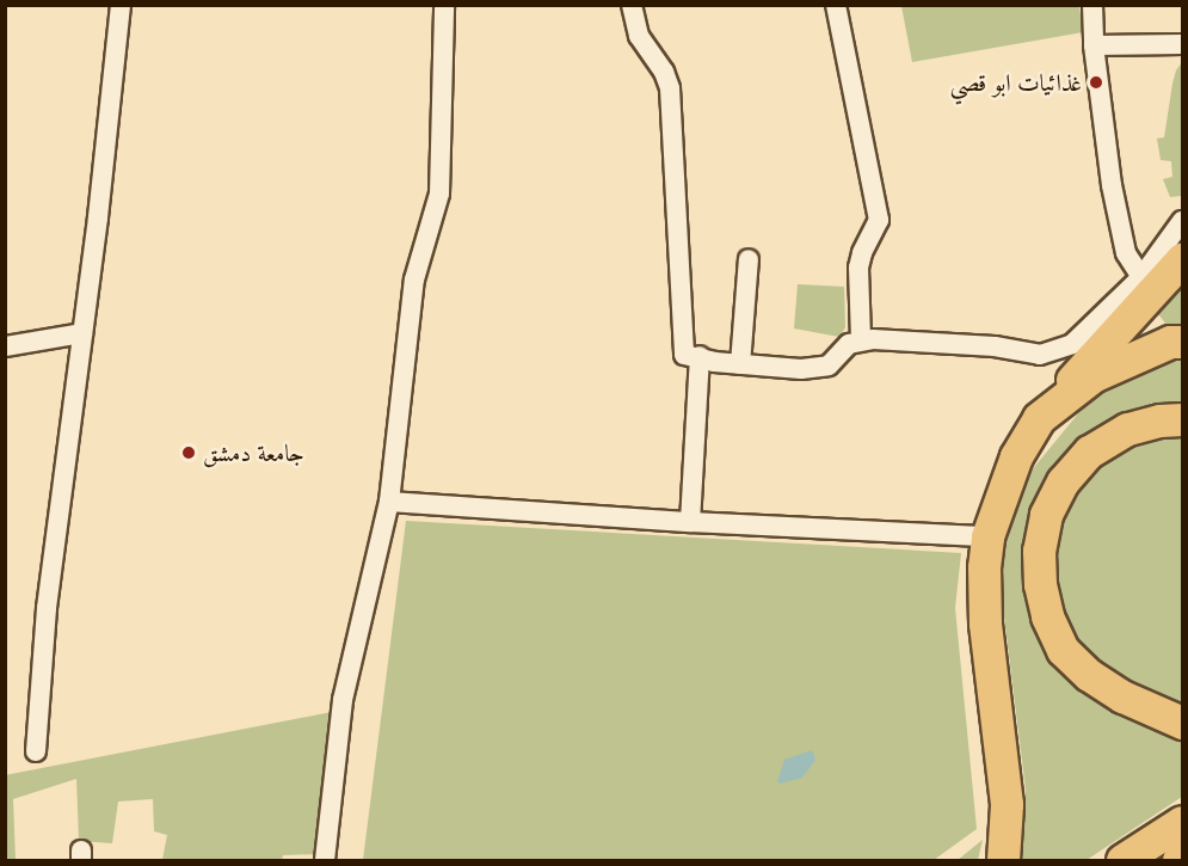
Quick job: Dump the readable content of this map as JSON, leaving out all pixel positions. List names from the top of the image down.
{
  "places": ["غذائيات ابو قصي", "جامعة دمشق"]
}
